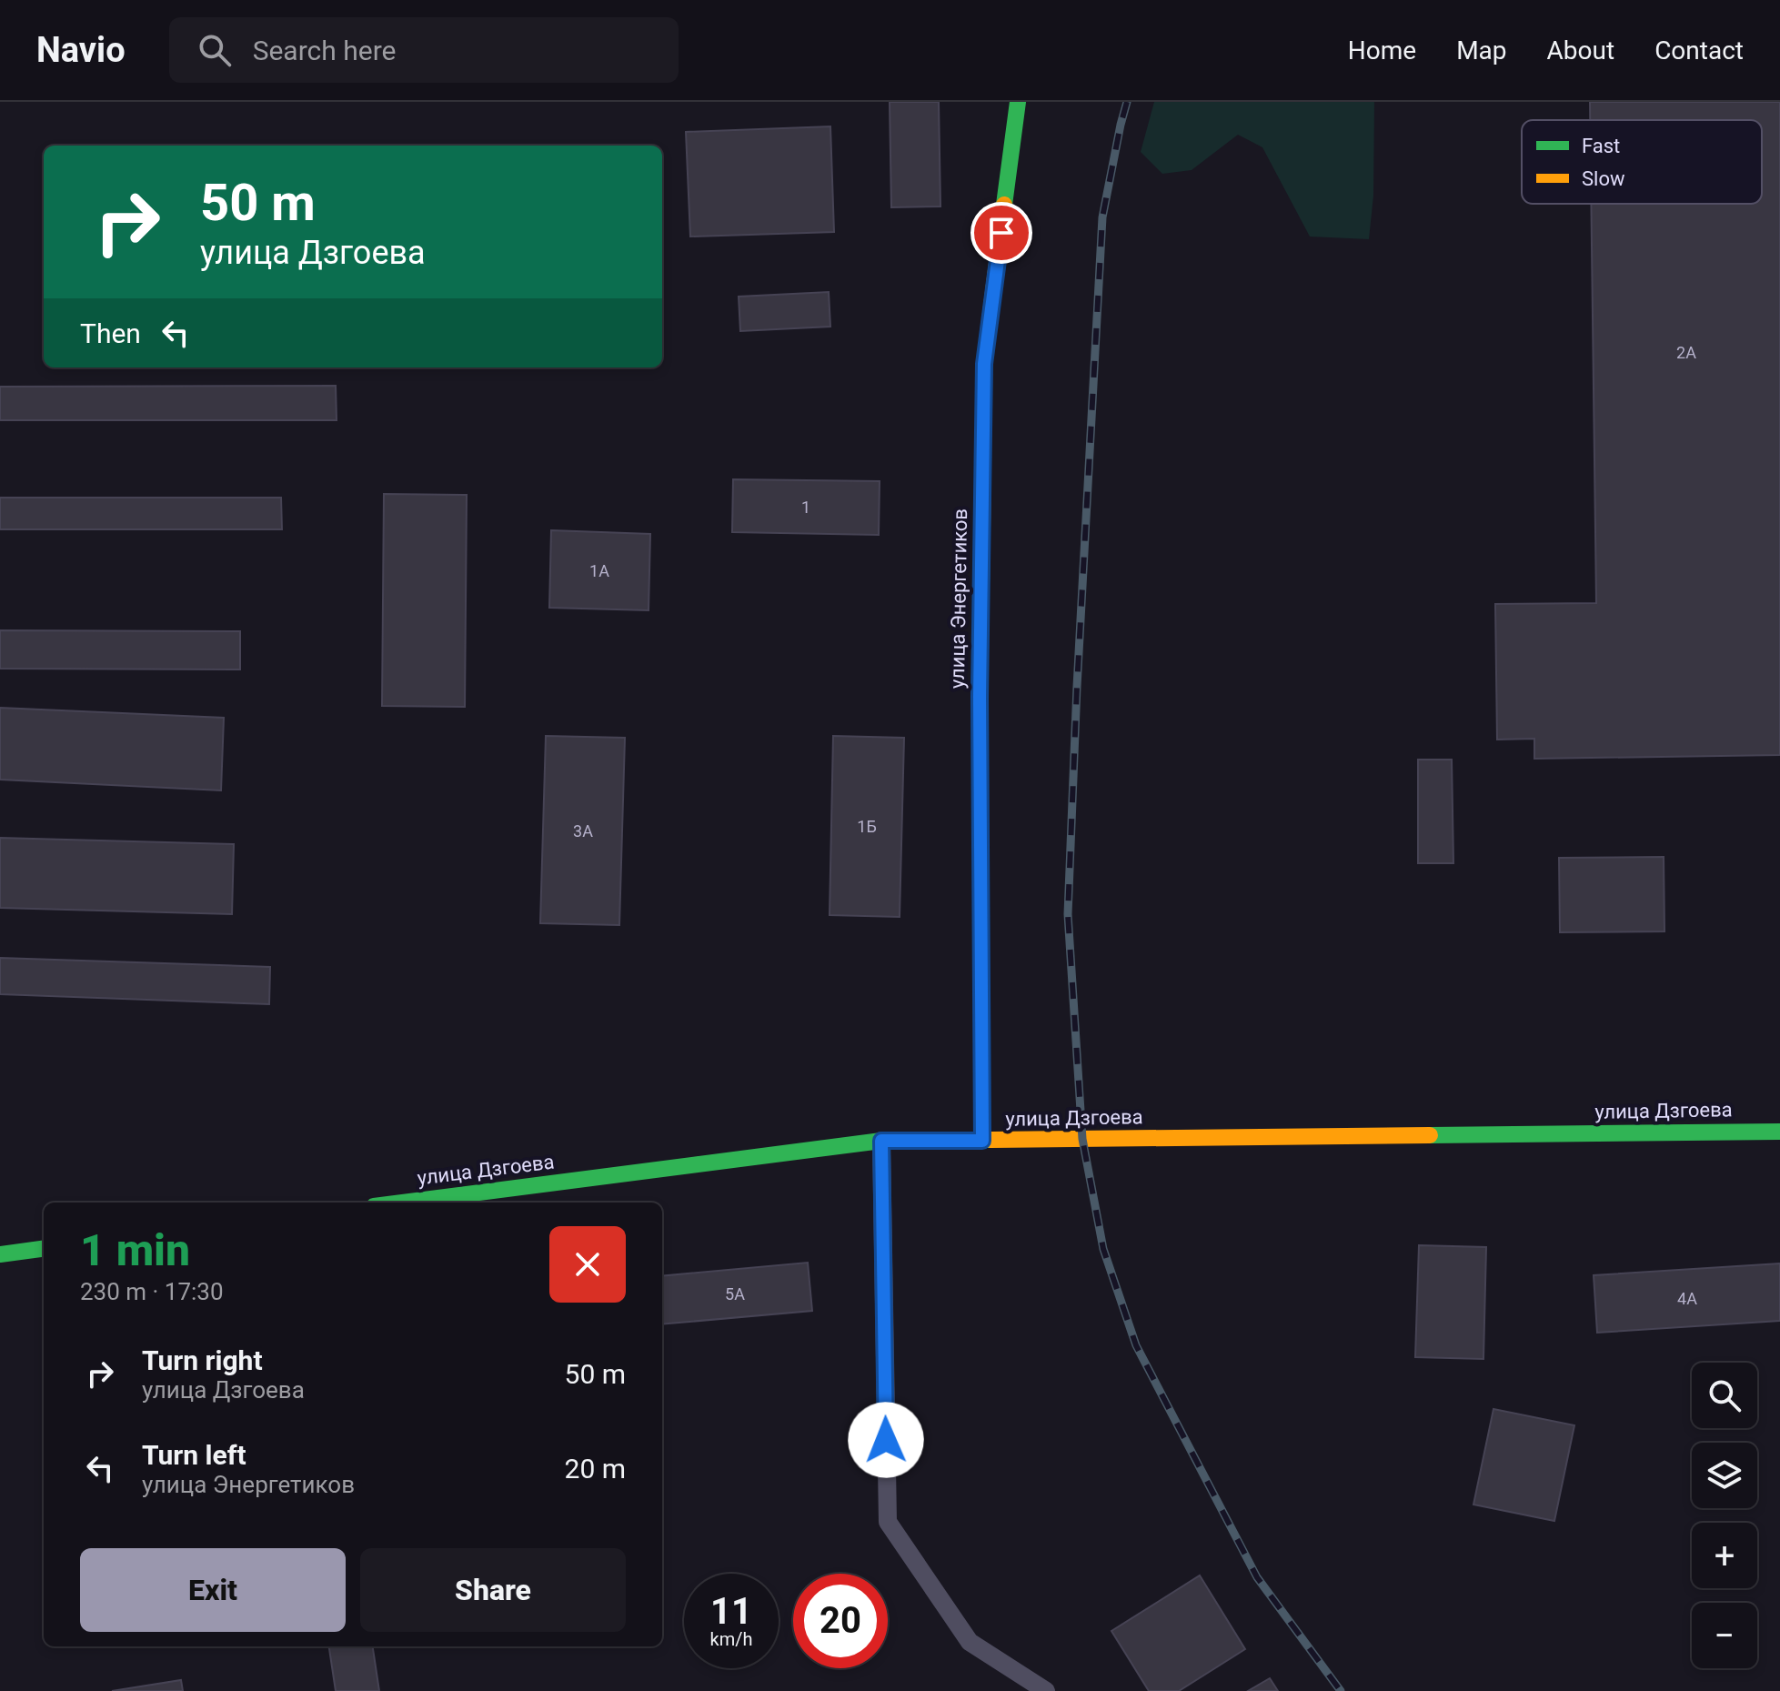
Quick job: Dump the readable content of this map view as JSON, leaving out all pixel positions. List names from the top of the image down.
{
  "streets": {
    "main road": ["улица Энергетиков", "улица Дзгоева"]
  },
  "crossings": [
    ["улица Энергетиков", "улица Дзгоева"]
  ],
  "house_numbers": [
    "2А",
    "1",
    "1А",
    "1Б",
    "3А",
    "5А",
    "4А"
  ],
  "legend": ["Fast", "Slow"],
  "page": {
    "header": "Navio",
    "search": "Search here",
    "nav": [
      "Home",
      "Map",
      "About",
      "Contact"
    ],
    "turn": ["50 m", "улица Дзгоева"],
    "then": "Then",
    "heading": ["1 min", "230 m · 17:30"],
    "list": [
      {
        "name": "Turn right",
        "note": "улица Дзгоева",
        "value": "50 m"
      },
      {
        "name": "Turn left",
        "note": "улица Энергетиков",
        "value": "20 m"
      }
    ],
    "map_buttons": ["+", "−"],
    "buttons": ["Exit", "Share"],
    "speed": "11 km/h",
    "limit": "20"
  }
}
